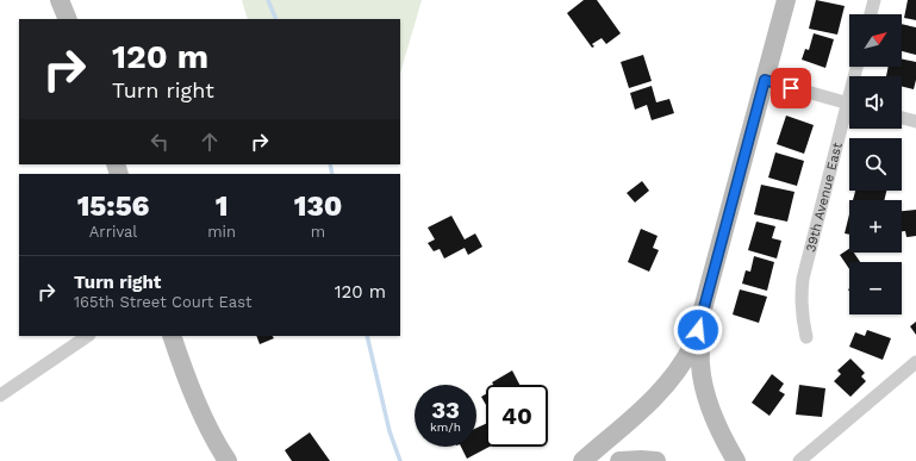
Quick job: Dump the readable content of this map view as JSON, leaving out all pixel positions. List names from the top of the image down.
{
  "streets": {
    "street": ["39th Avenue East"]
  },
  "north": "top right",
  "page": {
    "map_buttons": ["+", "−"],
    "turn": ["120 m", "Turn right"],
    "eta": [
      "15:56",
      "Arrival",
      "1",
      "min",
      "130",
      "m"
    ],
    "list": [
      {
        "name": "Turn right",
        "note": "165th Street Court East",
        "value": "120 m"
      }
    ],
    "speed": "33 km/h",
    "limit": "40"
  }
}
